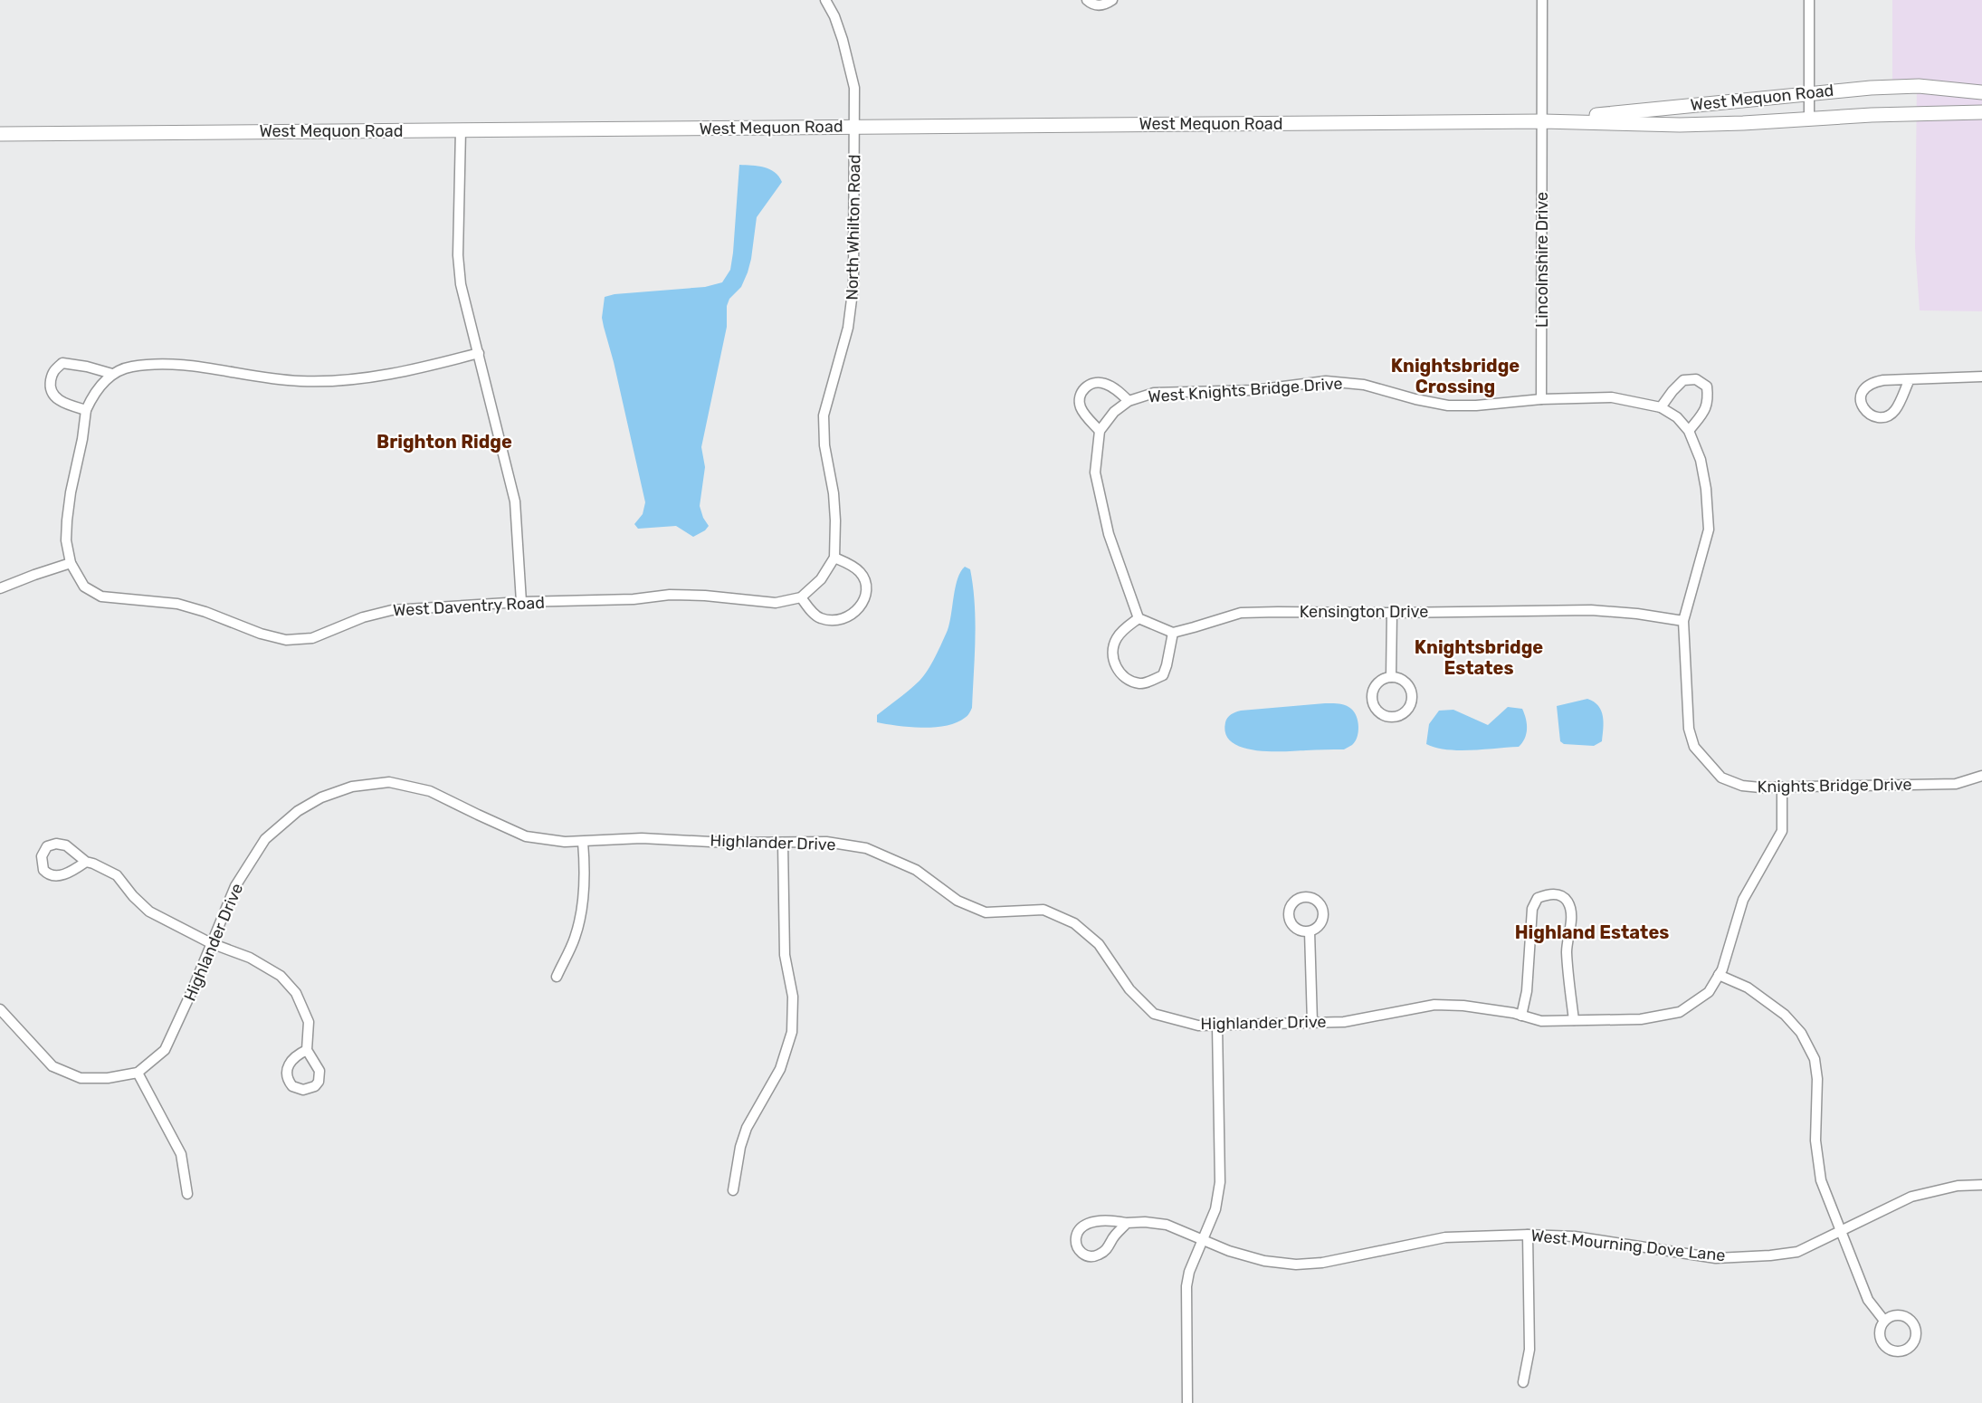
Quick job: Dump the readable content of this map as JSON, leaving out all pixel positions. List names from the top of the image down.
{
  "streets": {
    "main road": ["West Mequon Road"],
    "street": [
      "North Whilton Road",
      "Lincolnshire Drive",
      "West Knights Bridge Drive",
      "West Daventry Road",
      "Kensington Drive",
      "Knights Bridge Drive",
      "Highlander Drive",
      "West Mourning Dove Lane"
    ]
  },
  "crossings": [
    ["West Mequon Road", "North Whilton Road"],
    ["West Mequon Road", "Lincolnshire Drive"],
    ["North Whilton Road", "West Daventry Road"],
    ["Lincolnshire Drive", "West Knights Bridge Drive"],
    ["West Knights Bridge Drive", "Knights Bridge Drive"],
    ["Kensington Drive", "Knights Bridge Drive"],
    ["Knights Bridge Drive", "Highlander Drive"]
  ],
  "districts": [
    "Knightsbridge Crossing",
    "Brighton Ridge",
    "Knightsbridge Estates",
    "Highland Estates"
  ]
}
